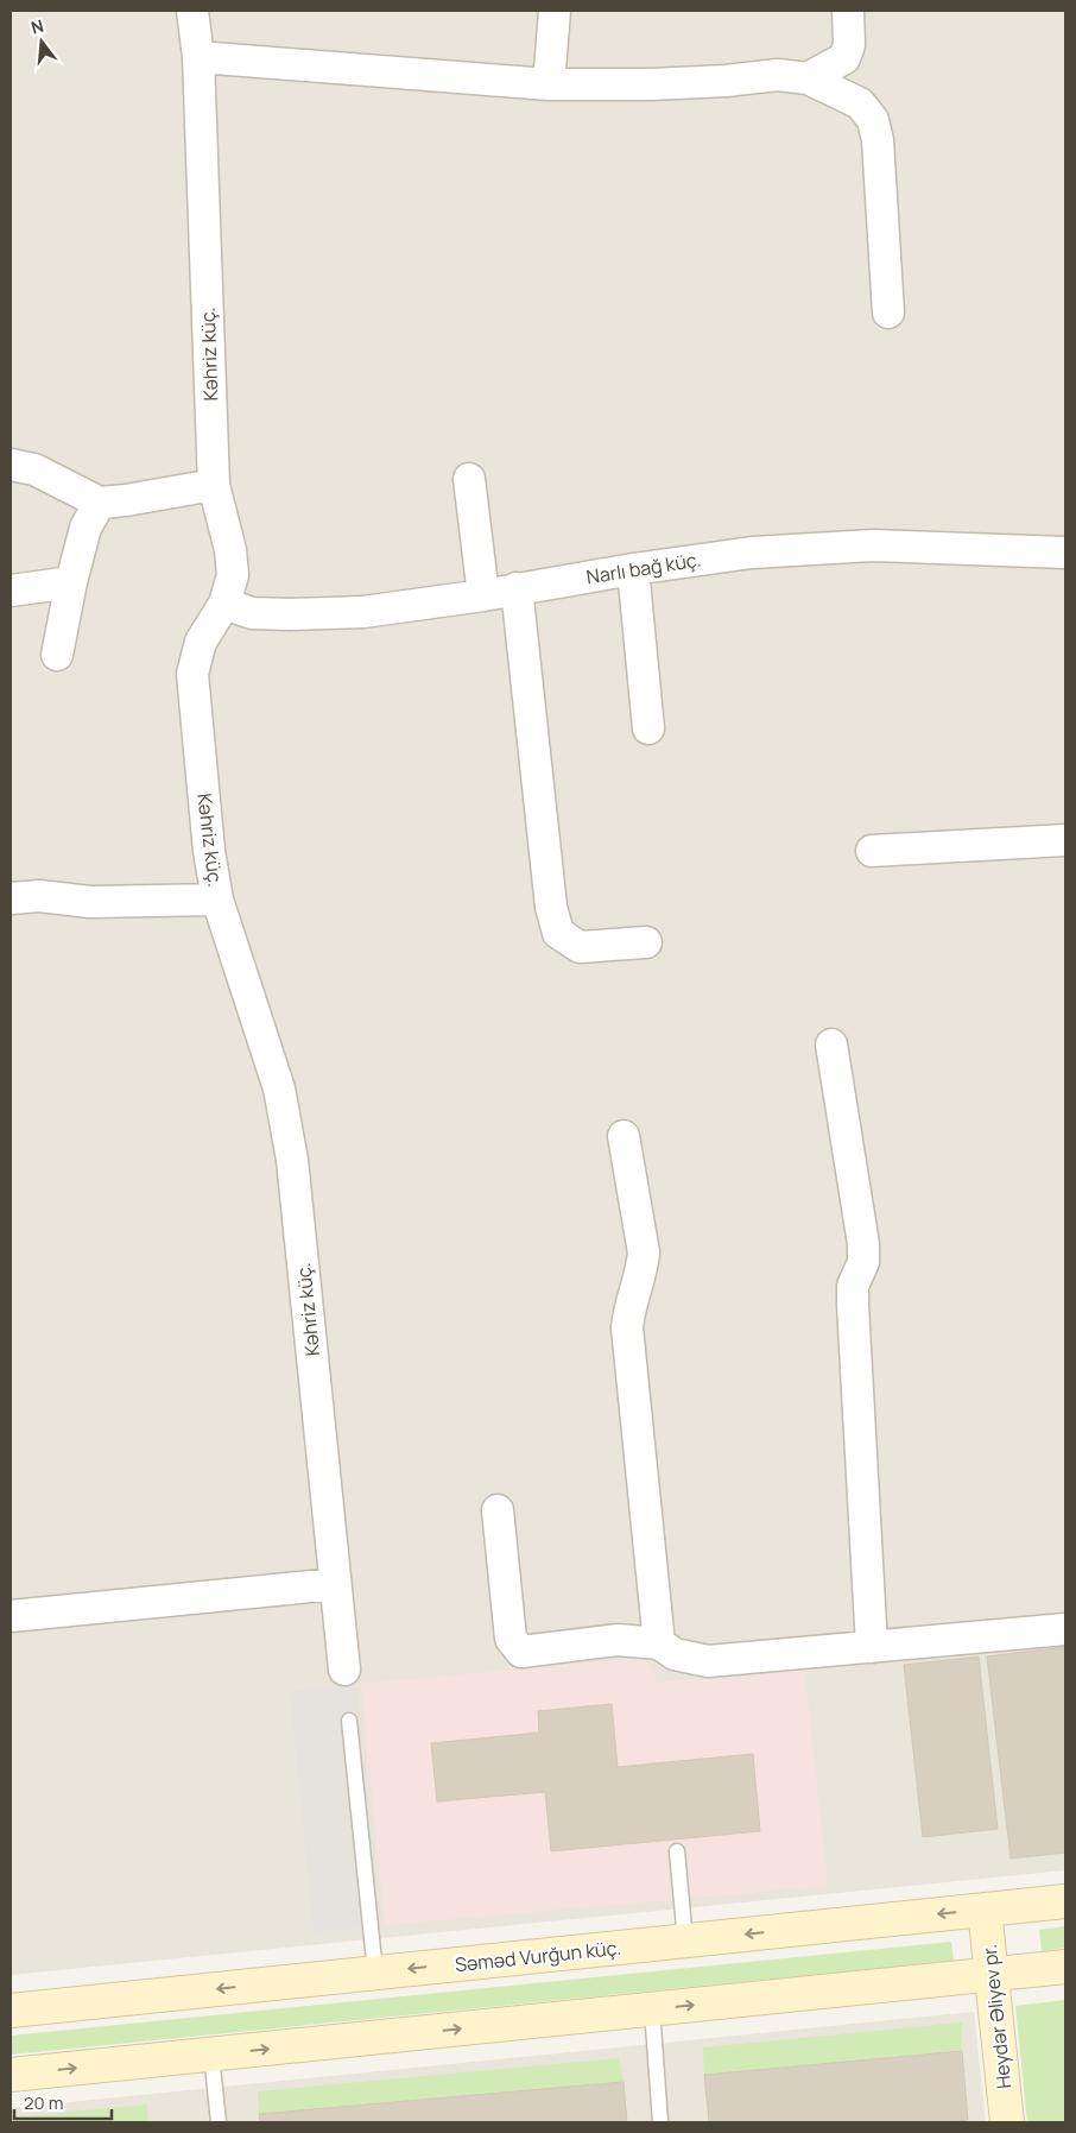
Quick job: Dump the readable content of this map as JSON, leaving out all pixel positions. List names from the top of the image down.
{
  "streets": {
    "main road": ["Səməd Vurğun küç.", "Heydər Əliyev pr."],
    "street": ["Kəhriz küç.", "Narlı bağ küç."]
  },
  "crossings": [
    ["Kəhriz küç.", "Narlı bağ küç."],
    ["Səməd Vurğun küç.", "Heydər Əliyev pr."]
  ],
  "scale_bar": "20 m",
  "north": "top"
}
